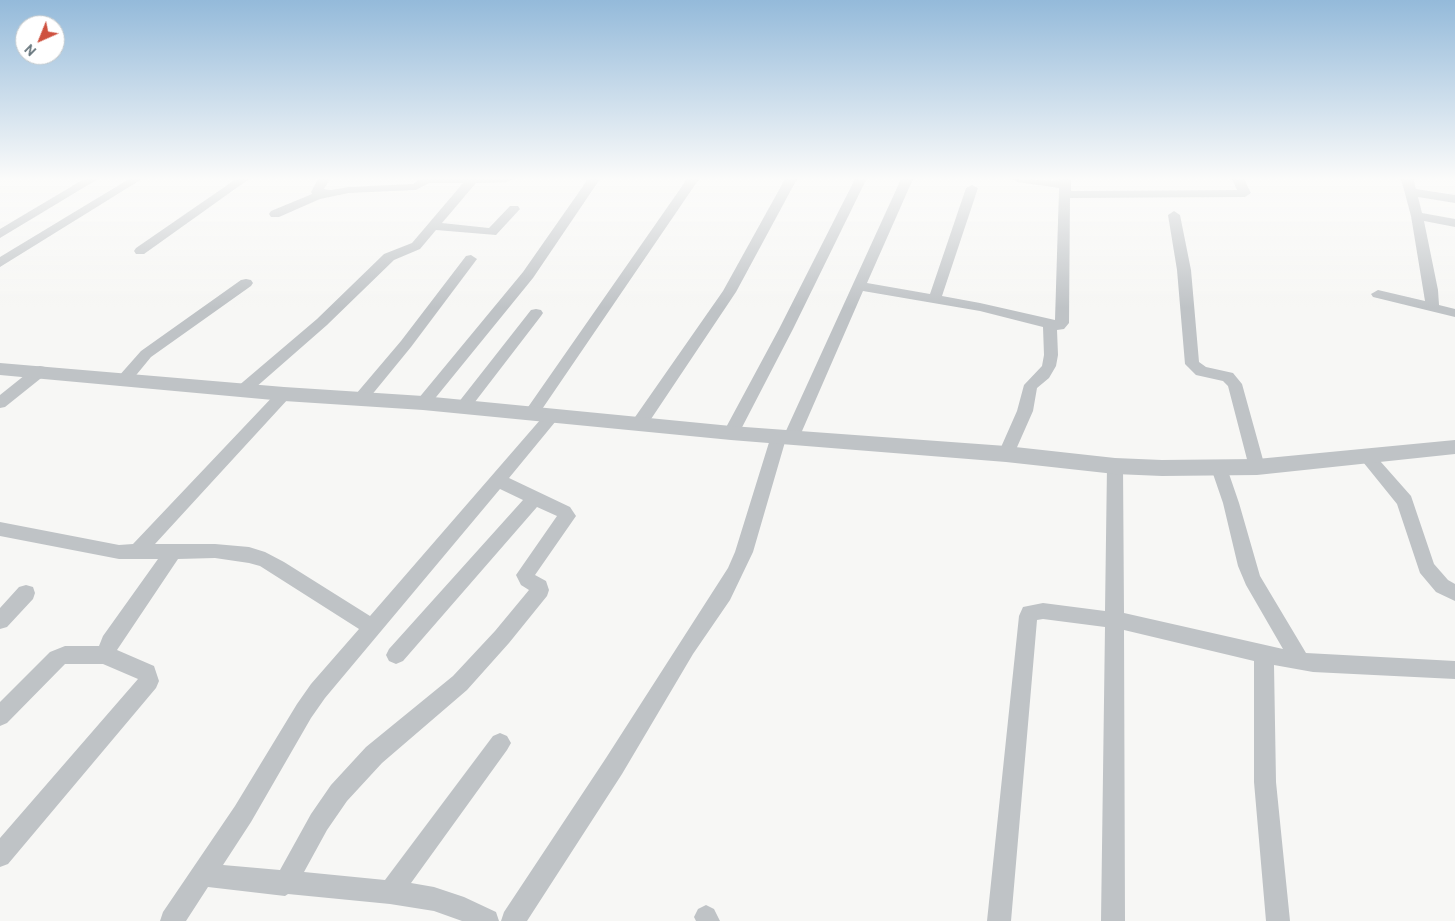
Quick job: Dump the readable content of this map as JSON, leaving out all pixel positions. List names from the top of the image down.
{
  "north": "bottom left"
}
